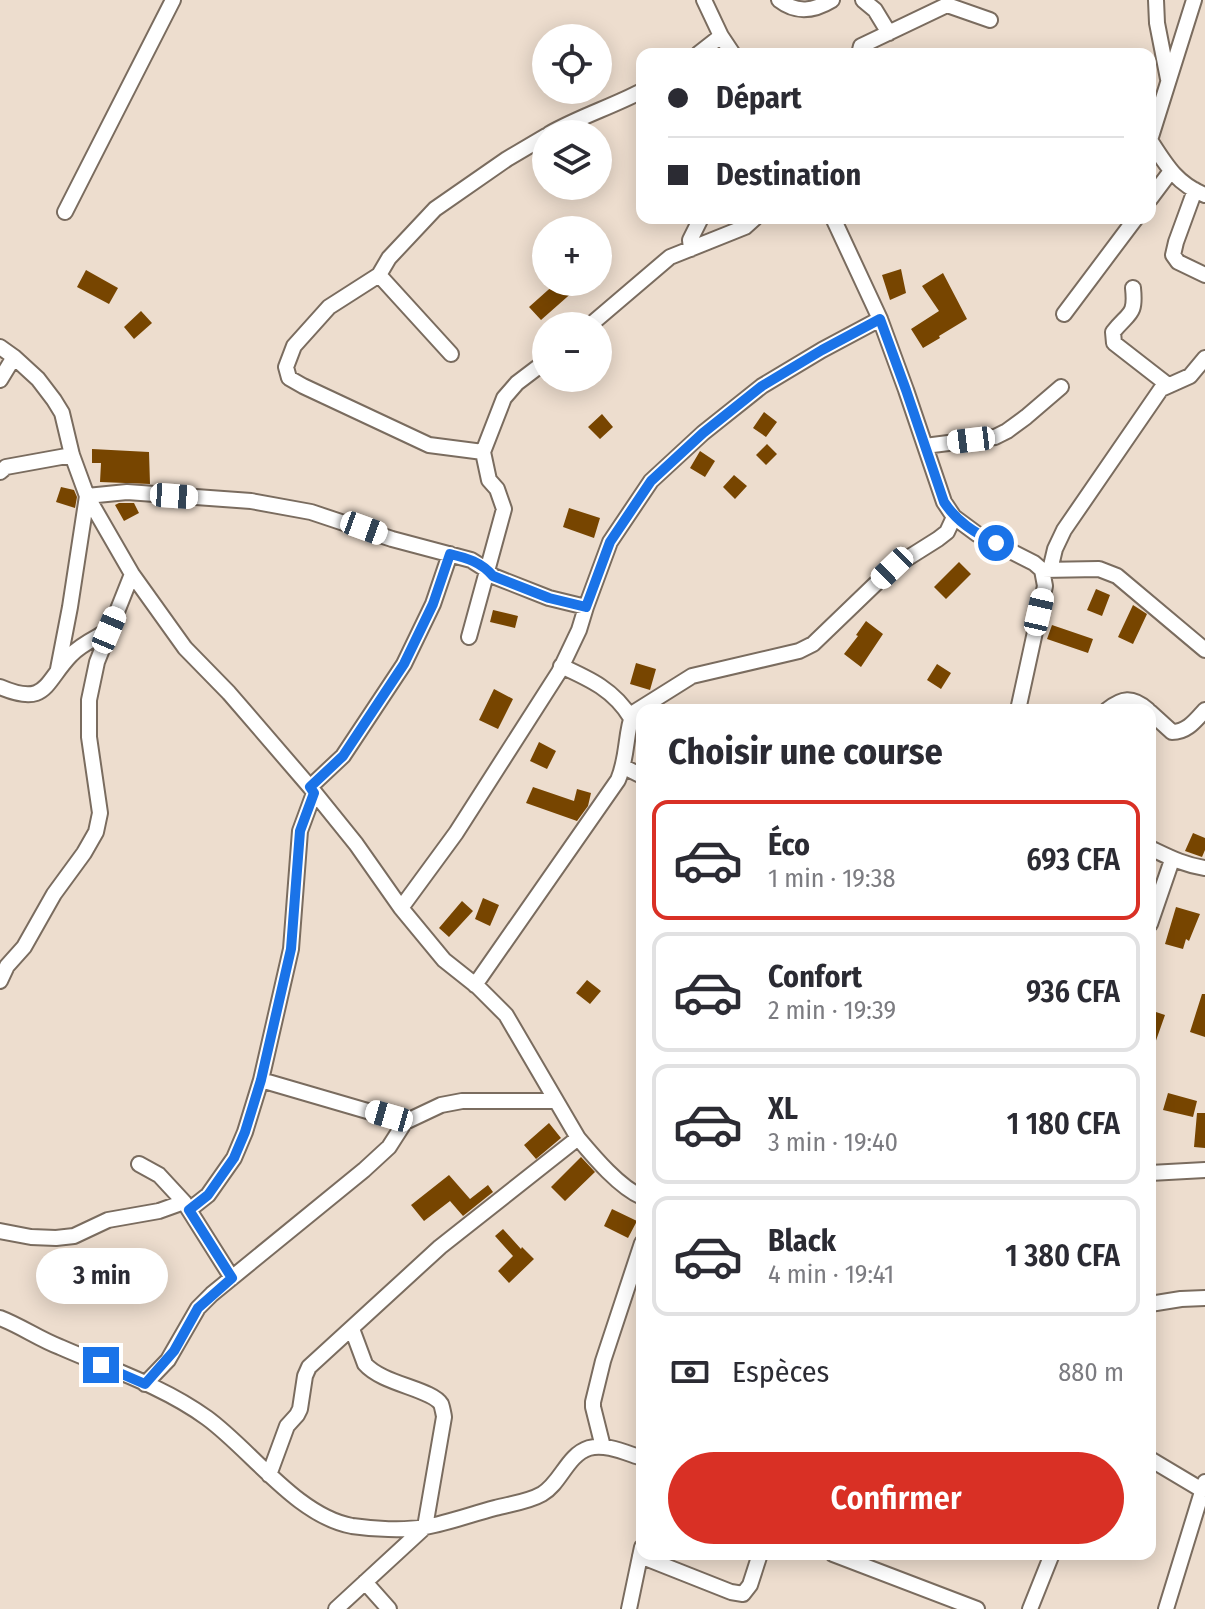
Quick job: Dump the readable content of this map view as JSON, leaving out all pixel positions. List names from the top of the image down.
{
  "page": {
    "map_buttons": ["+", "−"],
    "banner": ["Départ", "Destination"],
    "heading": "Choisir une course",
    "list": [
      {
        "name": "Éco",
        "note": "1 min · 19:38",
        "value": "693 CFA"
      },
      {
        "name": "Confort",
        "note": "2 min · 19:39",
        "value": "936 CFA"
      },
      {
        "name": "XL",
        "note": "3 min · 19:40",
        "value": "1 180 CFA"
      },
      {
        "name": "Black",
        "note": "4 min · 19:41",
        "value": "1 380 CFA"
      }
    ],
    "bubble": "3 min",
    "pay": ["Espèces", "880 m"],
    "buttons": "Confirmer"
  }
}
